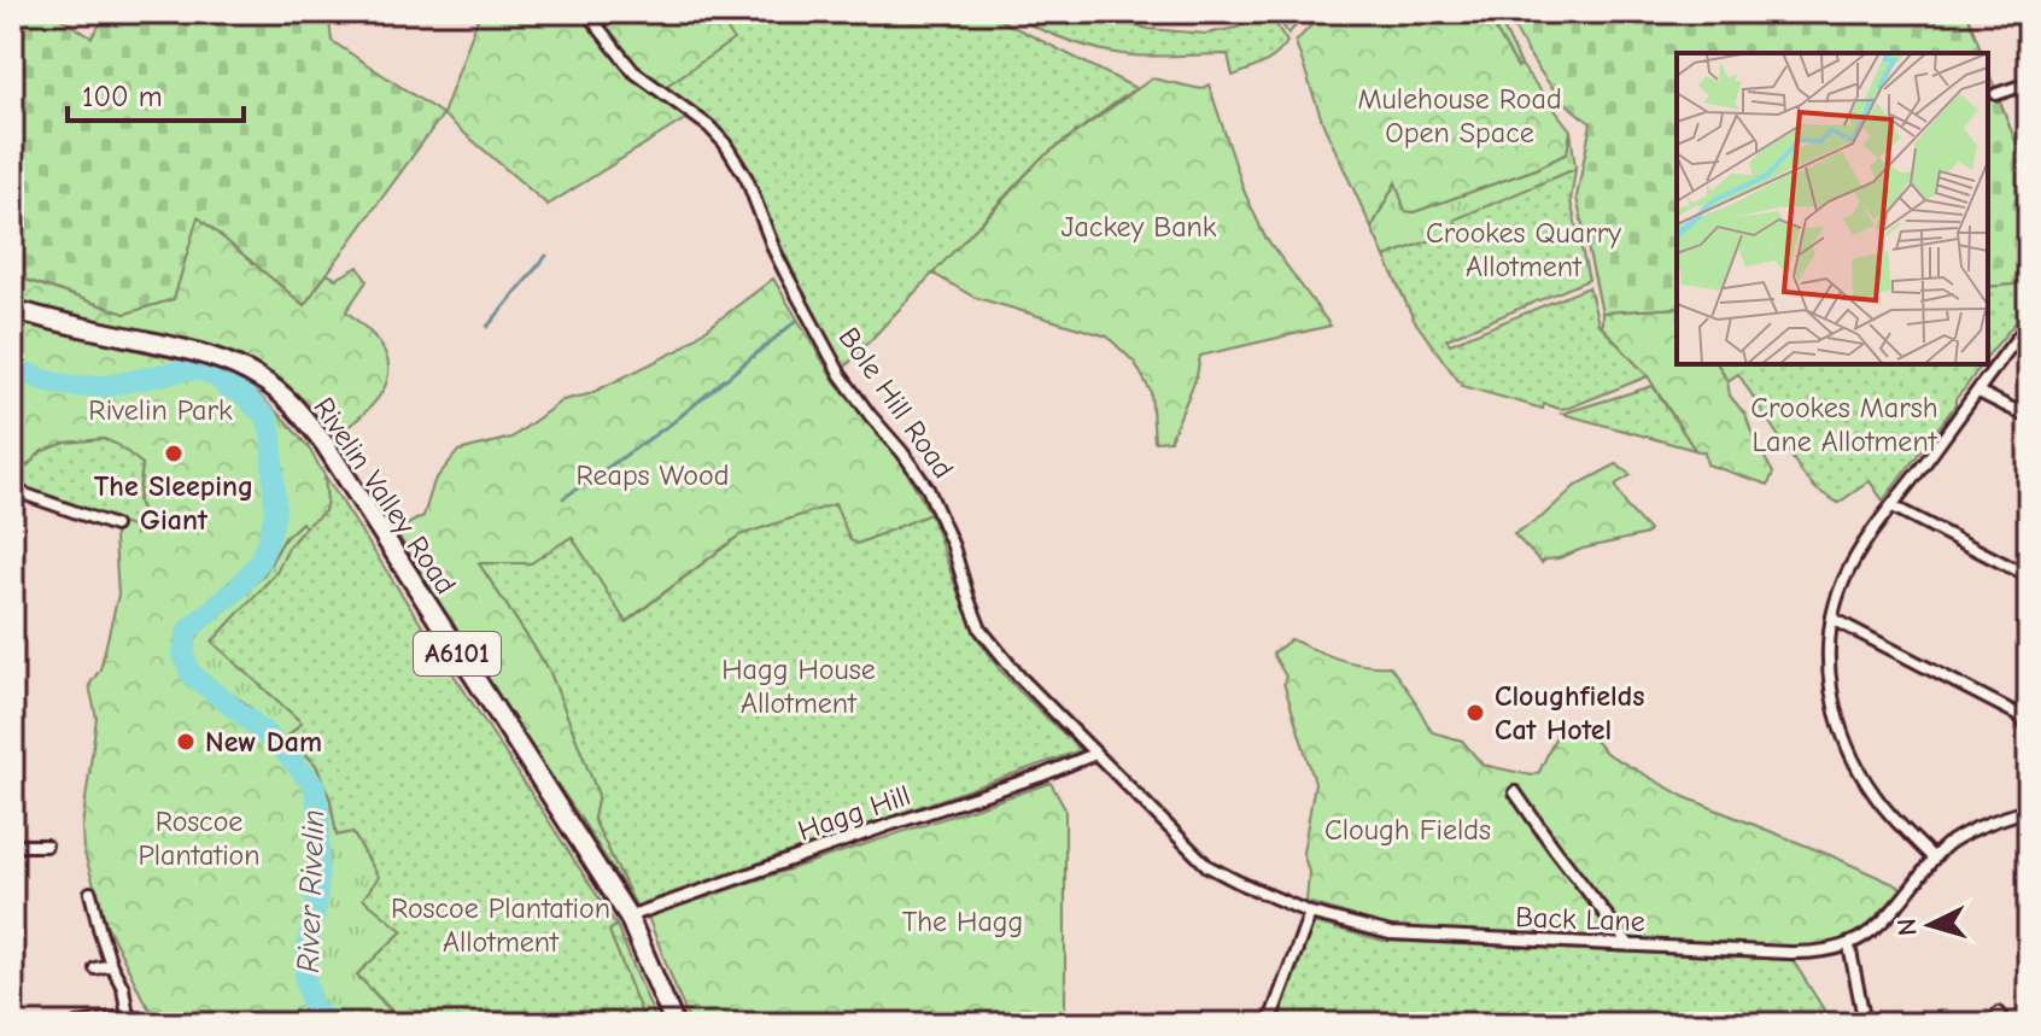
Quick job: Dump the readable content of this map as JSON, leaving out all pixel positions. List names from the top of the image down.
{
  "streets": {
    "main road": ["Rivelin Valley Road", "A6101"],
    "street": ["Bole Hill Road", "Hagg Hill", "Back Lane"]
  },
  "crossings": [
    ["Bole Hill Road", "Hagg Hill"],
    ["Bole Hill Road", "Back Lane"],
    ["Rivelin Valley Road", "Hagg Hill"]
  ],
  "water": ["River Rivelin"],
  "parks": [
    "Mulehouse Road Open Space",
    "Jackey Bank",
    "Crookes Quarry Allotment",
    "Crookes Marsh Lane Allotment",
    "Rivelin Park",
    "Reaps Wood",
    "Hagg House Allotment",
    "Roscoe Plantation",
    "Clough Fields",
    "Roscoe Plantation Allotment",
    "The Hagg"
  ],
  "places": ["The Sleeping Giant", "Cloughfields Cat Hotel", "New Dam"],
  "scale_bar": "100 m",
  "north": "left"
}
